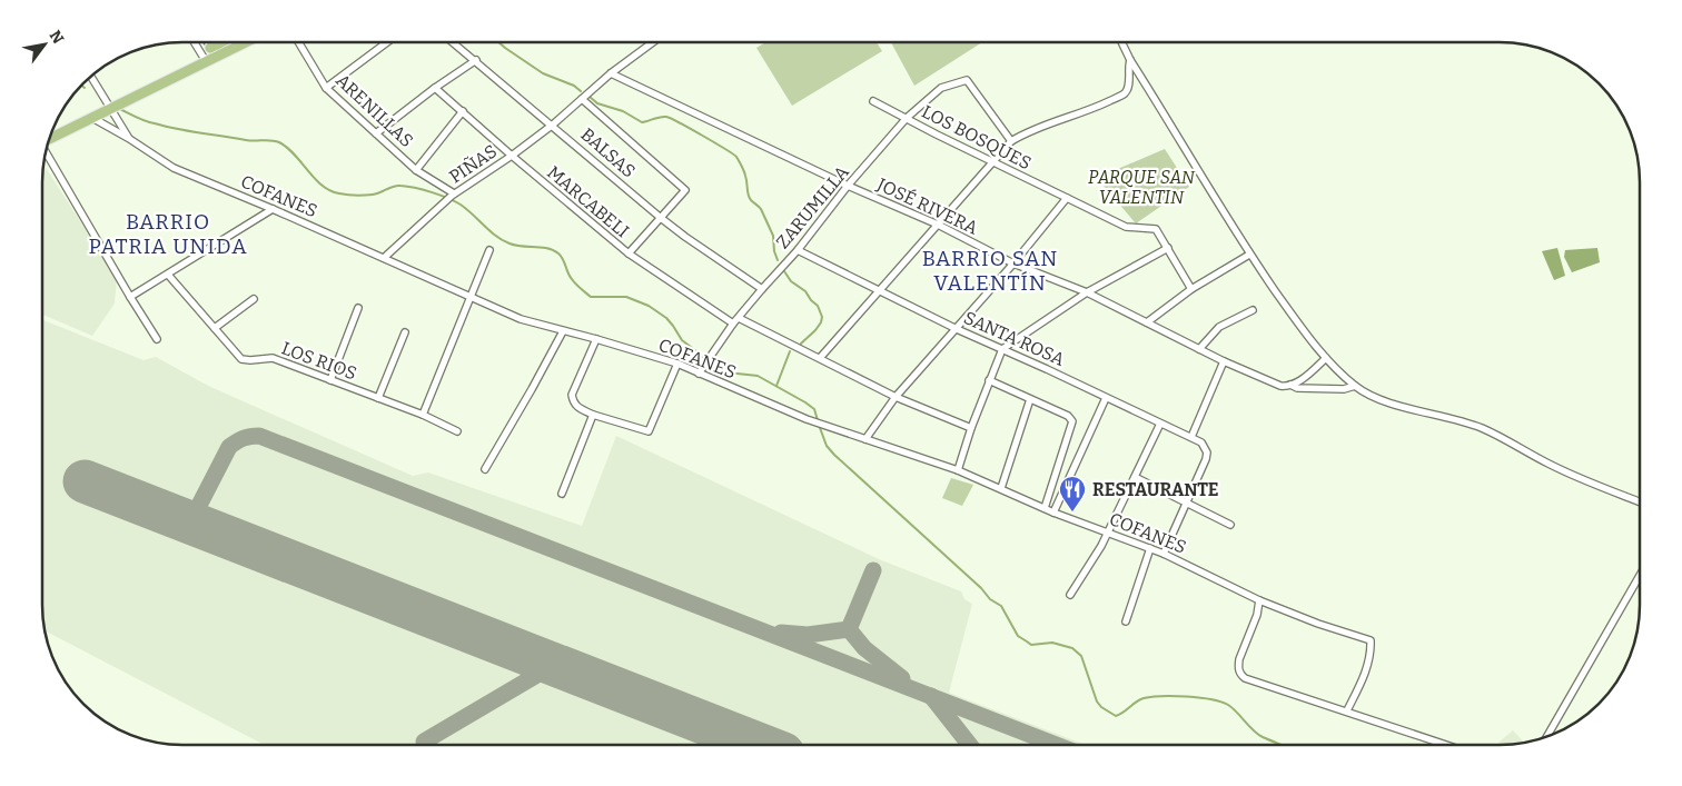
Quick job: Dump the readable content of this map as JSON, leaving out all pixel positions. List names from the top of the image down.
{
  "streets": {
    "street": [
      "ARENILLAS",
      "LOS BOSQUES",
      "BALSAS",
      "PIÑAS",
      "COFANES",
      "MARCABELI",
      "JOSÉ RIVERA",
      "ZARUMILLA",
      "SANTA ROSA",
      "LOS RIOS"
    ]
  },
  "crossings": [
    ["ARENILLAS", "PIÑAS"],
    ["LOS BOSQUES", "ZARUMILLA"],
    ["BALSAS", "PIÑAS"],
    ["BALSAS", "ZARUMILLA"],
    ["PIÑAS", "COFANES"],
    ["PIÑAS", "MARCABELI"],
    ["PIÑAS", "JOSÉ RIVERA"],
    ["COFANES", "ZARUMILLA"],
    ["MARCABELI", "ZARUMILLA"],
    ["JOSÉ RIVERA", "ZARUMILLA"],
    ["ZARUMILLA", "SANTA ROSA"]
  ],
  "districts": ["BARRIO PATRIA UNIDA", "BARRIO SAN VALENTÍN"],
  "parks": ["PARQUE SAN VALENTIN"],
  "places": {
    "restaurant": ["RESTAURANTE"]
  },
  "north": "top right"
}
